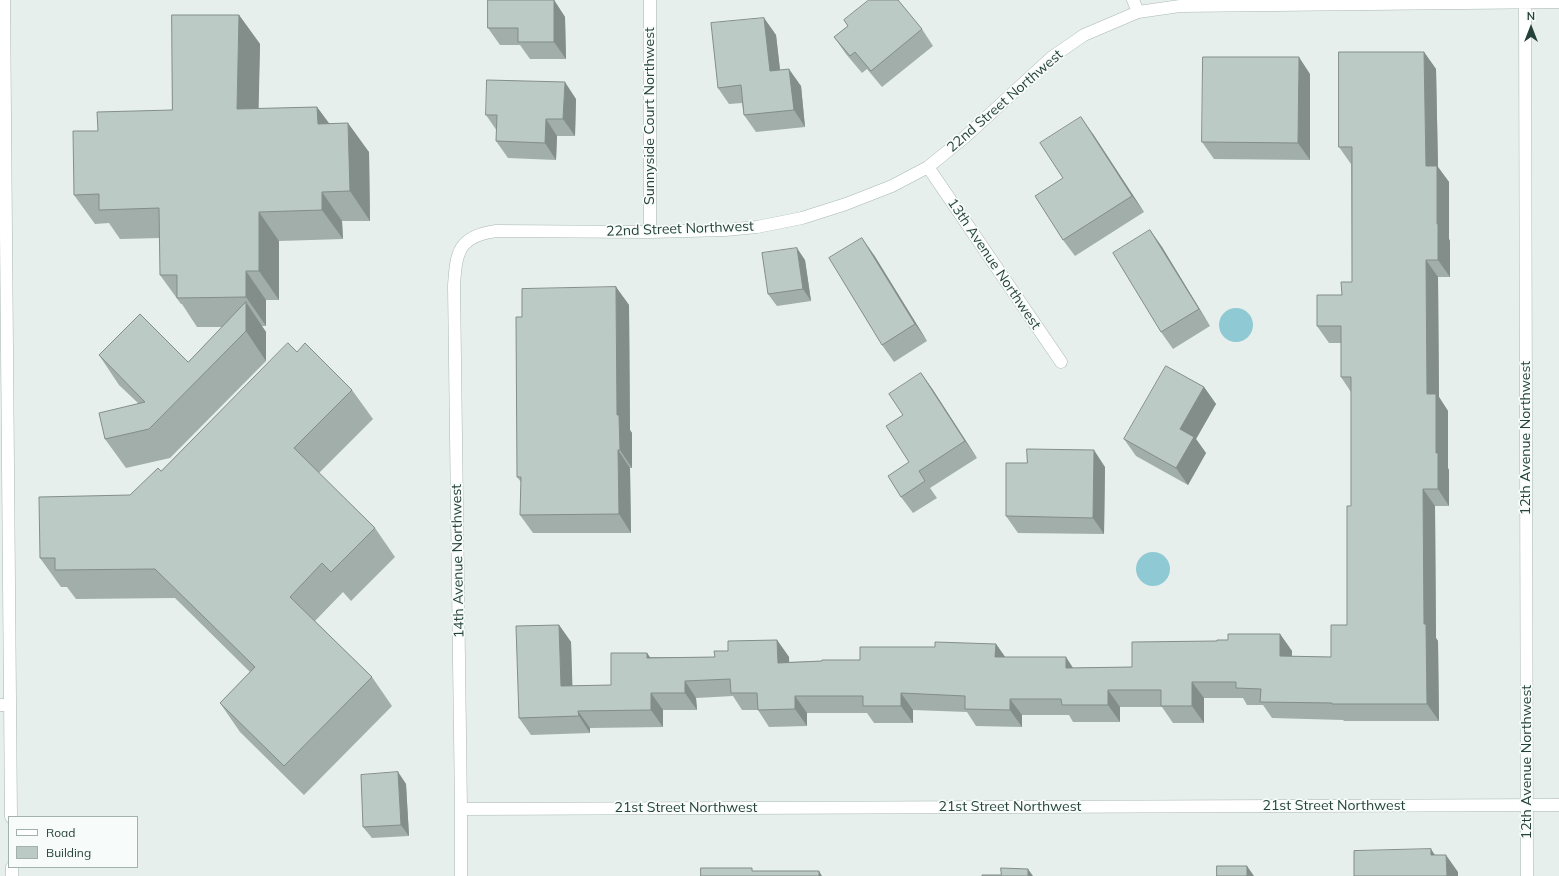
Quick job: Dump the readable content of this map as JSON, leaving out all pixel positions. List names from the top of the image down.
{
  "streets": {
    "street": [
      "22nd Street Northwest",
      "Sunnyside Court Northwest",
      "13th Avenue Northwest",
      "12th Avenue Northwest",
      "14th Avenue Northwest",
      "21st Street Northwest"
    ]
  },
  "crossings": [
    ["22nd Street Northwest", "Sunnyside Court Northwest"],
    ["22nd Street Northwest", "13th Avenue Northwest"],
    ["22nd Street Northwest", "12th Avenue Northwest"],
    ["22nd Street Northwest", "14th Avenue Northwest"],
    ["12th Avenue Northwest", "21st Street Northwest"],
    ["14th Avenue Northwest", "21st Street Northwest"]
  ],
  "legend": ["Road", "Building"],
  "north": "top"
}
